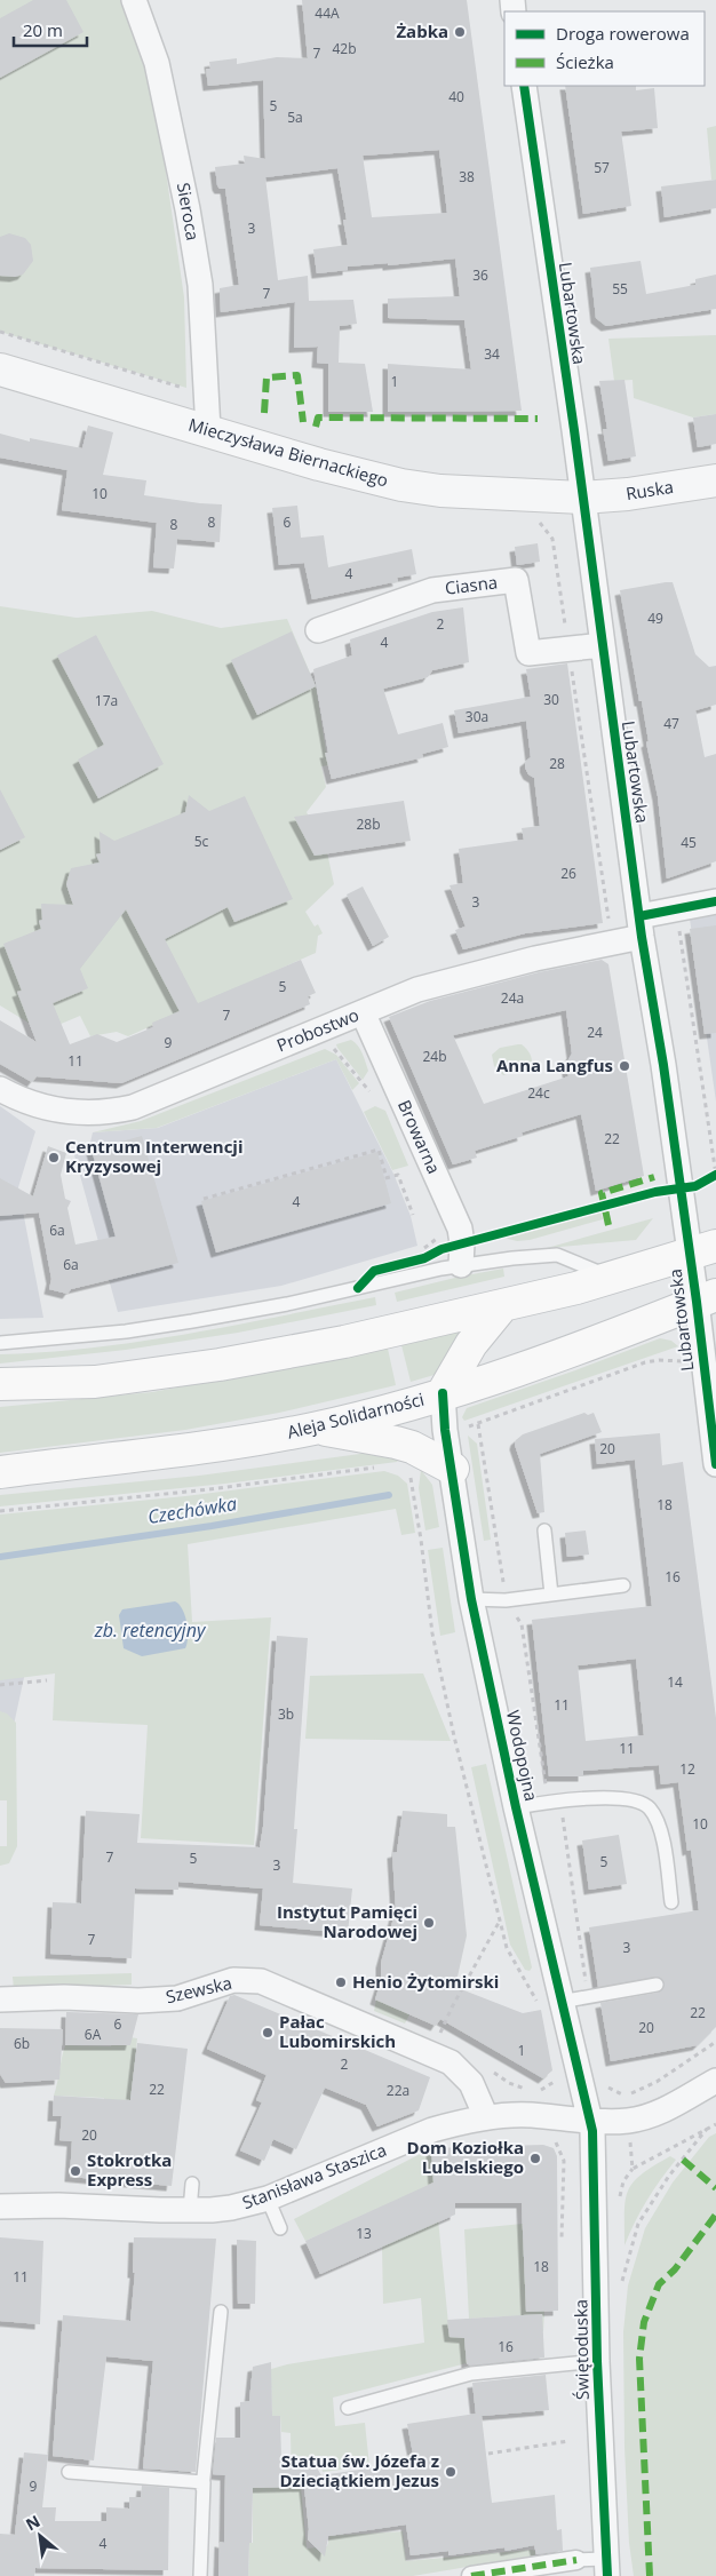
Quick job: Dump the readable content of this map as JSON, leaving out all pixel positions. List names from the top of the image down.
{
  "streets": {
    "main road": ["Aleja Solidarności"],
    "street": [
      "Sieroca",
      "Lubartowska",
      "Mieczysława Biernackiego",
      "Ruska",
      "Ciasna",
      "Probostwo",
      "Browarna",
      "Wodopojna",
      "Szewska",
      "Stanisława Staszica",
      "Świętoduska"
    ]
  },
  "crossings": [
    ["Sieroca", "Mieczysława Biernackiego"],
    ["Lubartowska", "Mieczysława Biernackiego"],
    ["Lubartowska", "Ruska"],
    ["Lubartowska", "Ciasna"],
    ["Lubartowska", "Probostwo"],
    ["Lubartowska", "Aleja Solidarności"],
    ["Mieczysława Biernackiego", "Ruska"],
    ["Probostwo", "Browarna"],
    ["Aleja Solidarności", "Wodopojna"],
    ["Wodopojna", "Stanisława Staszica"],
    ["Wodopojna", "Świętoduska"],
    ["Szewska", "Stanisława Staszica"],
    ["Stanisława Staszica", "Świętoduska"]
  ],
  "water": ["Czechówka", "zb. retencyjny"],
  "places": [
    "Żabka",
    "Anna Langfus",
    "Centrum Interwencji Kryzysowej",
    "Instytut Pamięci Narodowej",
    "Henio Żytomirski",
    "Pałac Lubomirskich",
    "Dom Koziołka Lubelskiego",
    "Stokrotka Express",
    "Statua św. Józefa z Dzieciątkiem Jezus"
  ],
  "house_numbers": [
    "44A",
    "42b",
    "7",
    "40",
    "5",
    "5a",
    "57",
    "38",
    "3",
    "36",
    "55",
    "7",
    "34",
    "1",
    "10",
    "8",
    "6",
    "8",
    "4",
    "49",
    "2",
    "4",
    "30",
    "17a",
    "30a",
    "47",
    "28",
    "28b",
    "5c",
    "45",
    "26",
    "3",
    "5",
    "24a",
    "7",
    "24",
    "9",
    "24b",
    "11",
    "24c",
    "22",
    "4",
    "6a",
    "6a",
    "20",
    "18",
    "16",
    "14",
    "11",
    "3b",
    "11",
    "12",
    "10",
    "7",
    "5",
    "5",
    "3",
    "7",
    "3",
    "22",
    "6",
    "20",
    "6A",
    "6b",
    "1",
    "2",
    "22",
    "22a",
    "20",
    "13",
    "18",
    "11",
    "16",
    "9",
    "4"
  ],
  "legend": ["Droga rowerowa", "Ścieżka"],
  "scale_bar": "20 m",
  "north": "top left"
}
